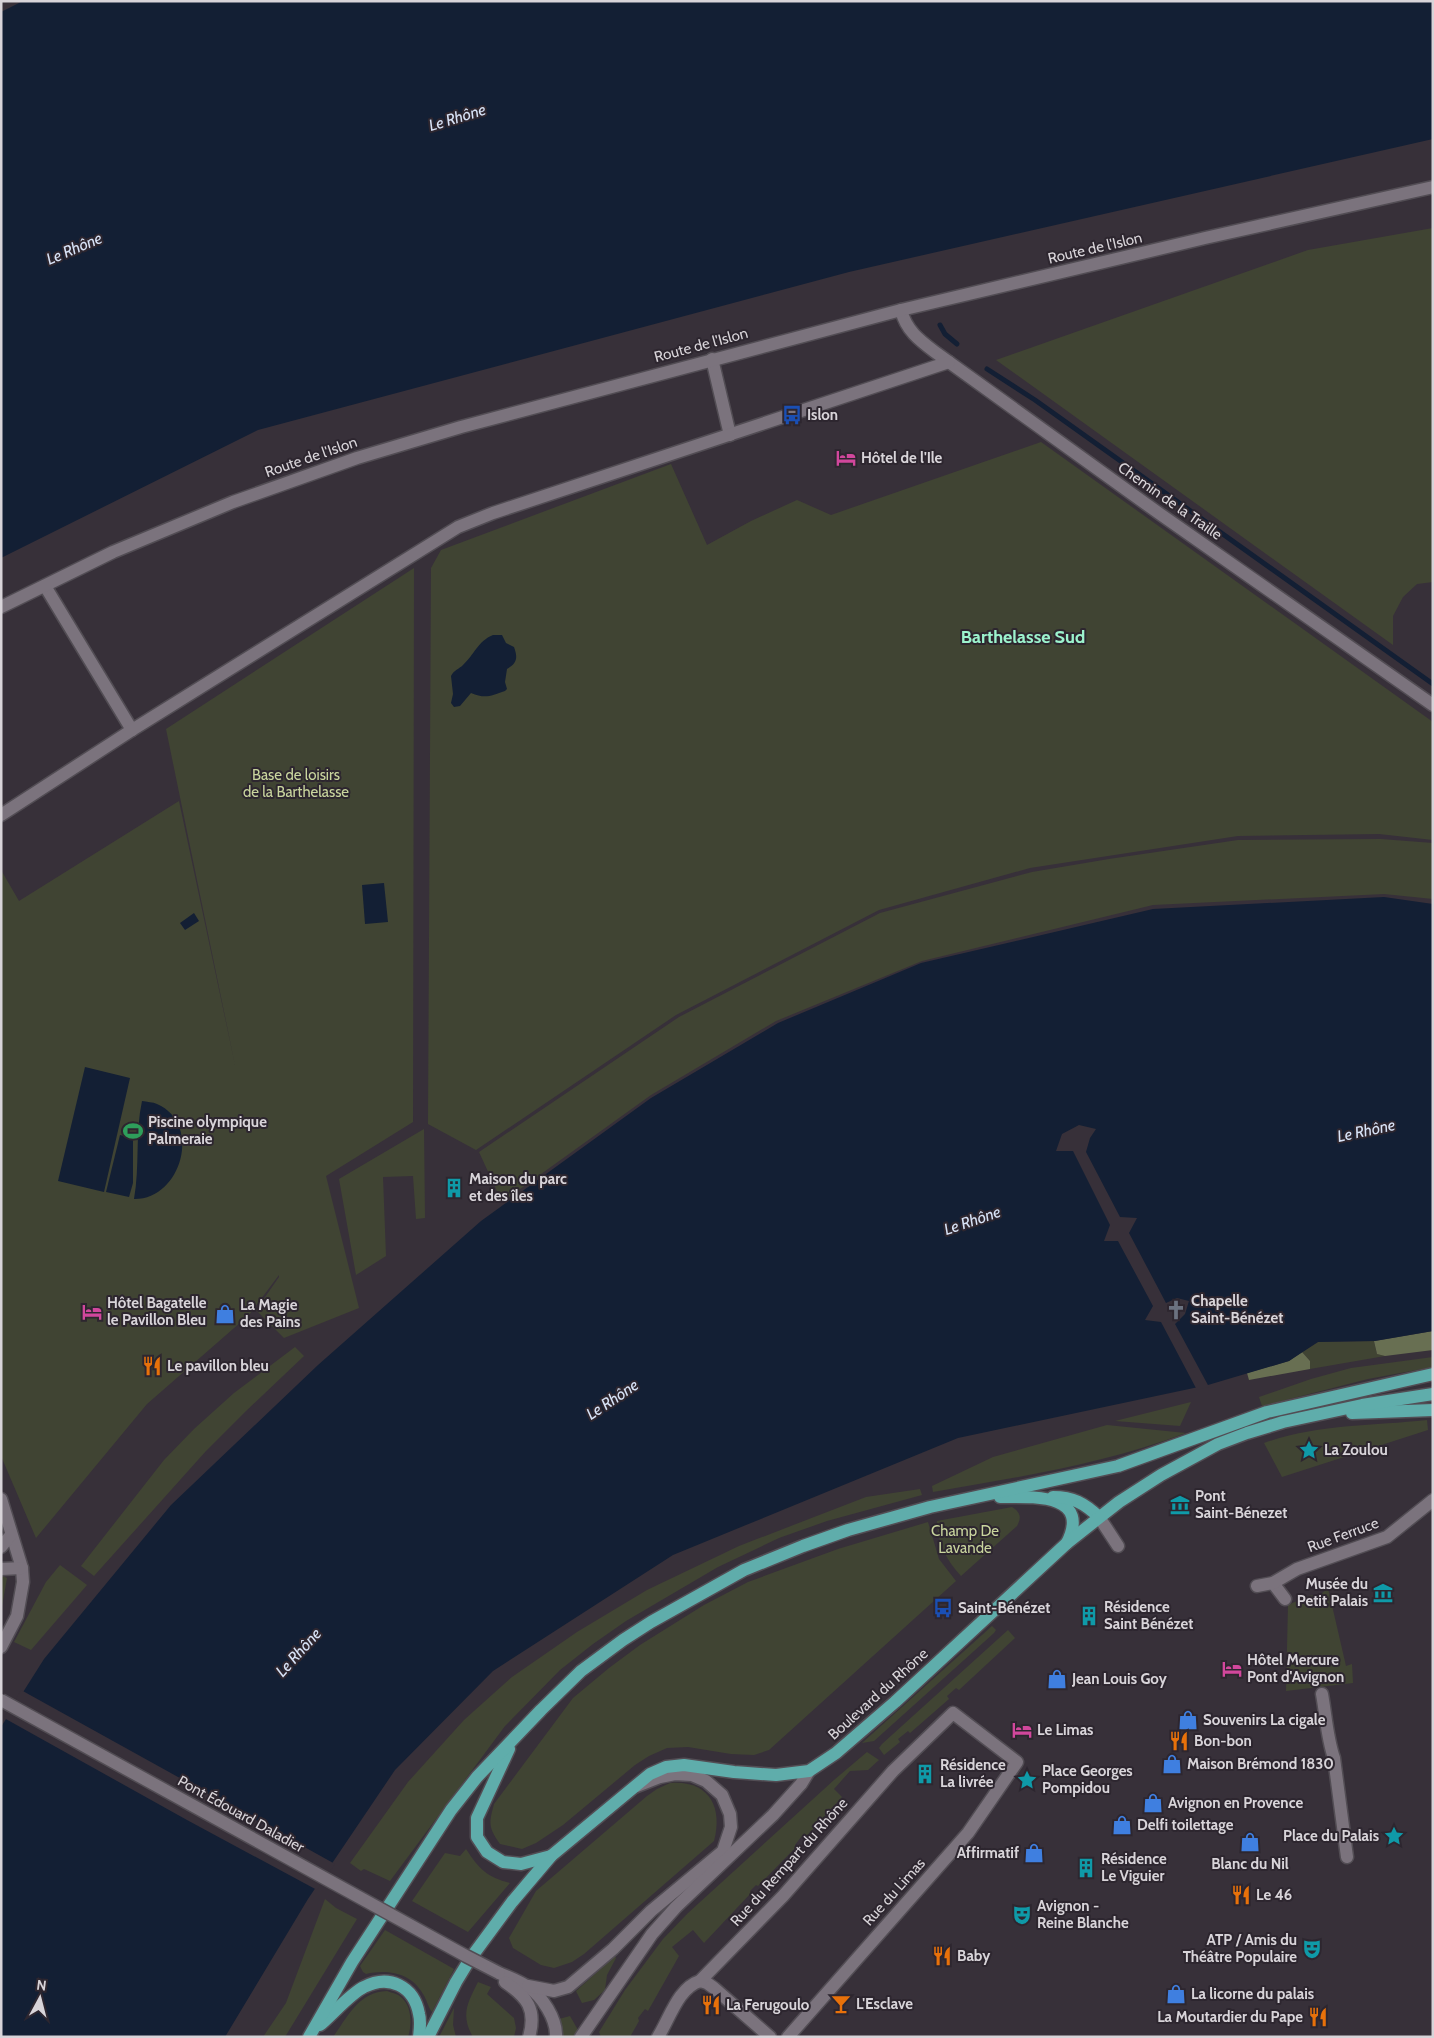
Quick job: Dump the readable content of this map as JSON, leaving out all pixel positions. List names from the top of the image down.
{
  "streets": {
    "main road": ["Boulevard du Rhône"],
    "street": [
      "Route de l'Islon",
      "Chemin de la Traille",
      "Rue Ferruce",
      "Pont Édouard Daladier",
      "Rue du Rempart du Rhône",
      "Rue du Limas"
    ]
  },
  "crossings": [
    ["Route de l'Islon", "Chemin de la Traille"],
    ["Rue du Rempart du Rhône", "Rue du Limas"]
  ],
  "districts": ["Barthelasse Sud"],
  "water": ["Le Rhône"],
  "parks": ["Base de loisirs de la Barthelasse", "Champ De Lavande"],
  "places": {
    "bus stop": ["Islon", "Saint-Bénézet"],
    "hotel": [
      "Hôtel de l'Ile",
      "Hôtel Bagatelle le Pavillon Bleu",
      "Hôtel Mercure Pont d'Avignon",
      "Le Limas"
    ],
    "sports": ["Piscine olympique Palmeraie"],
    "building": [
      "Maison du parc et des îles",
      "Résidence Saint Bénézet",
      "Résidence La livrée",
      "Résidence Le Viguier"
    ],
    "church": ["Chapelle Saint-Bénézet"],
    "shop": [
      "La Magie des Pains",
      "Jean Louis Goy",
      "Souvenirs La cigale",
      "Maison Brémond 1830",
      "Avignon en Provence",
      "Delfi toilettage",
      "Blanc du Nil",
      "Affirmatif",
      "La licorne du palais"
    ],
    "restaurant": [
      "Le pavillon bleu",
      "Bon-bon",
      "Le 46",
      "Baby",
      "La Ferugoulo",
      "La Moutardier du Pape"
    ],
    "place": ["La Zoulou", "Place Georges Pompidou", "Place du Palais"],
    "museum": ["Pont Saint-Bénezet", "Musée du Petit Palais"],
    "theatre": ["Avignon - Reine Blanche", "ATP / Amis du Théâtre Populaire"],
    "bar": ["L'Esclave"]
  },
  "north": "top"
}
